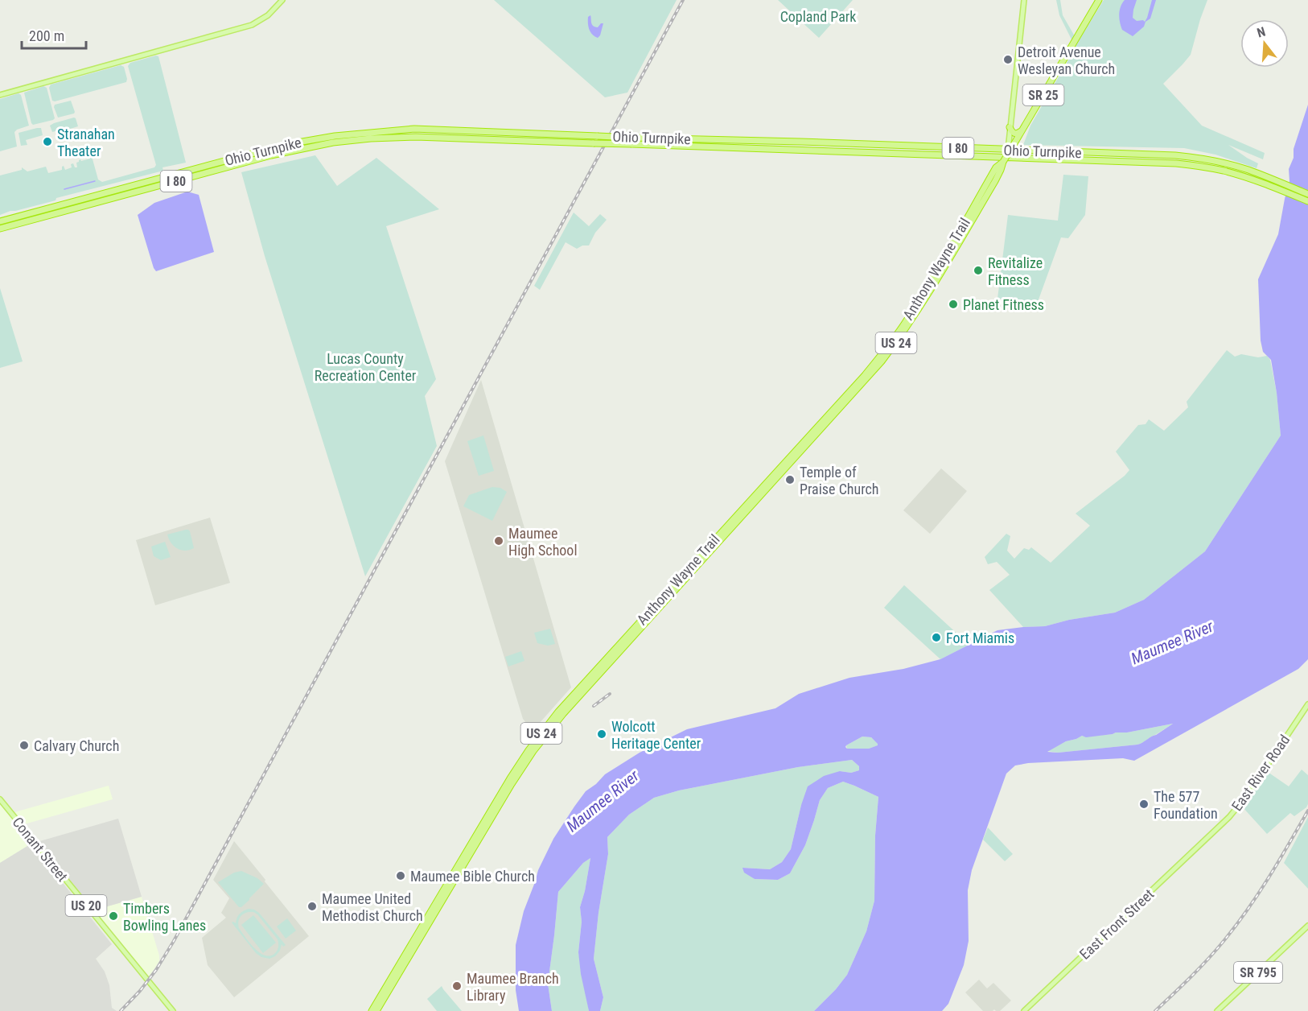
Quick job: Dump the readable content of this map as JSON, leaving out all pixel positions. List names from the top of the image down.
{
  "streets": {
    "highway": [
      "SR 25",
      "Ohio Turnpike",
      "I 80",
      "Anthony Wayne Trail",
      "US 24"
    ],
    "main road": [
      "East River Road",
      "Conant Street",
      "US 20",
      "East Front Street",
      "SR 795"
    ]
  },
  "crossings": [
    ["East River Road", "East Front Street"]
  ],
  "water": ["Maumee River"],
  "parks": ["Copland Park", "Lucas County Recreation Center"],
  "places": [
    "Detroit Avenue Wesleyan Church",
    "Stranahan Theater",
    "Revitalize Fitness",
    "Planet Fitness",
    "Temple of Praise Church",
    "Maumee High School",
    "Fort Miamis",
    "Wolcott Heritage Center",
    "Calvary Church",
    "The 577 Foundation",
    "Maumee Bible Church",
    "Maumee United Methodist Church",
    "Timbers Bowling Lanes",
    "Maumee Branch Library"
  ],
  "scale_bar": "200 m",
  "north": "top"
}
